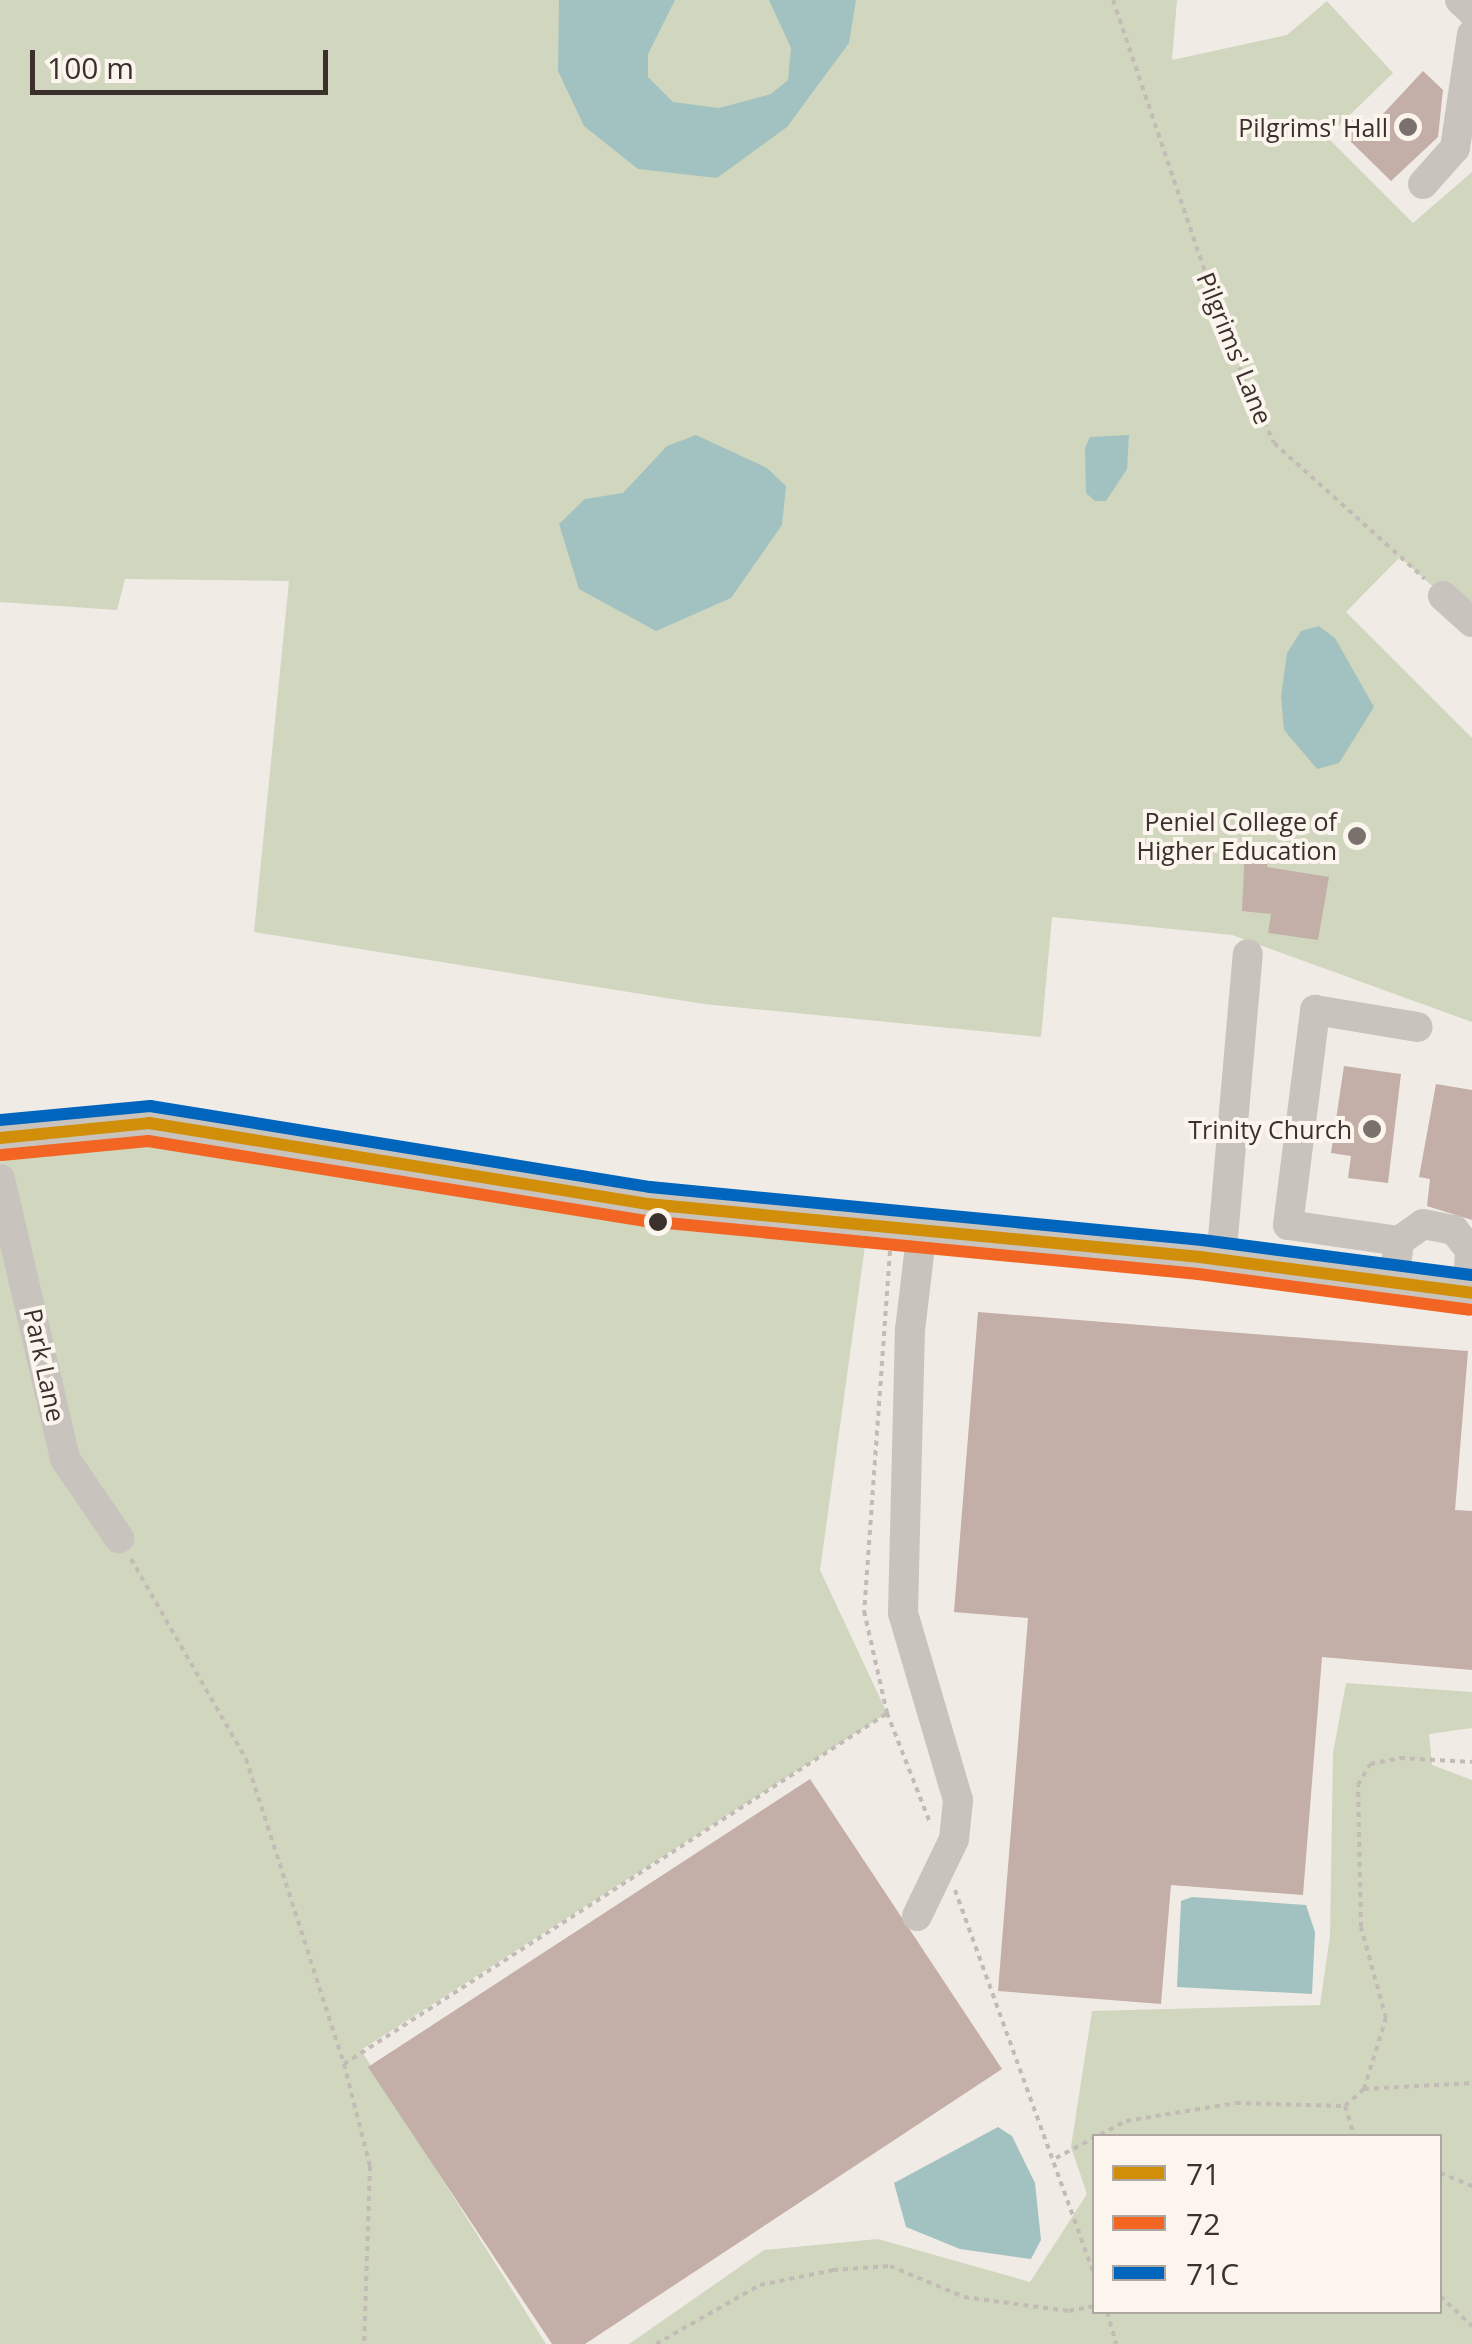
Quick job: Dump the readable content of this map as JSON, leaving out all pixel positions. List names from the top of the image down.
{
  "streets": {
    "street": ["Park Lane"],
    "path": ["Pilgrims' Lane"]
  },
  "places": ["Pilgrims' Hall", "Peniel College of Higher Education", "Trinity Church"],
  "lines": ["transit line 71C", "transit line 71", "transit line 72"],
  "legend": ["71", "72", "71C"],
  "scale_bar": "100 m"
}
